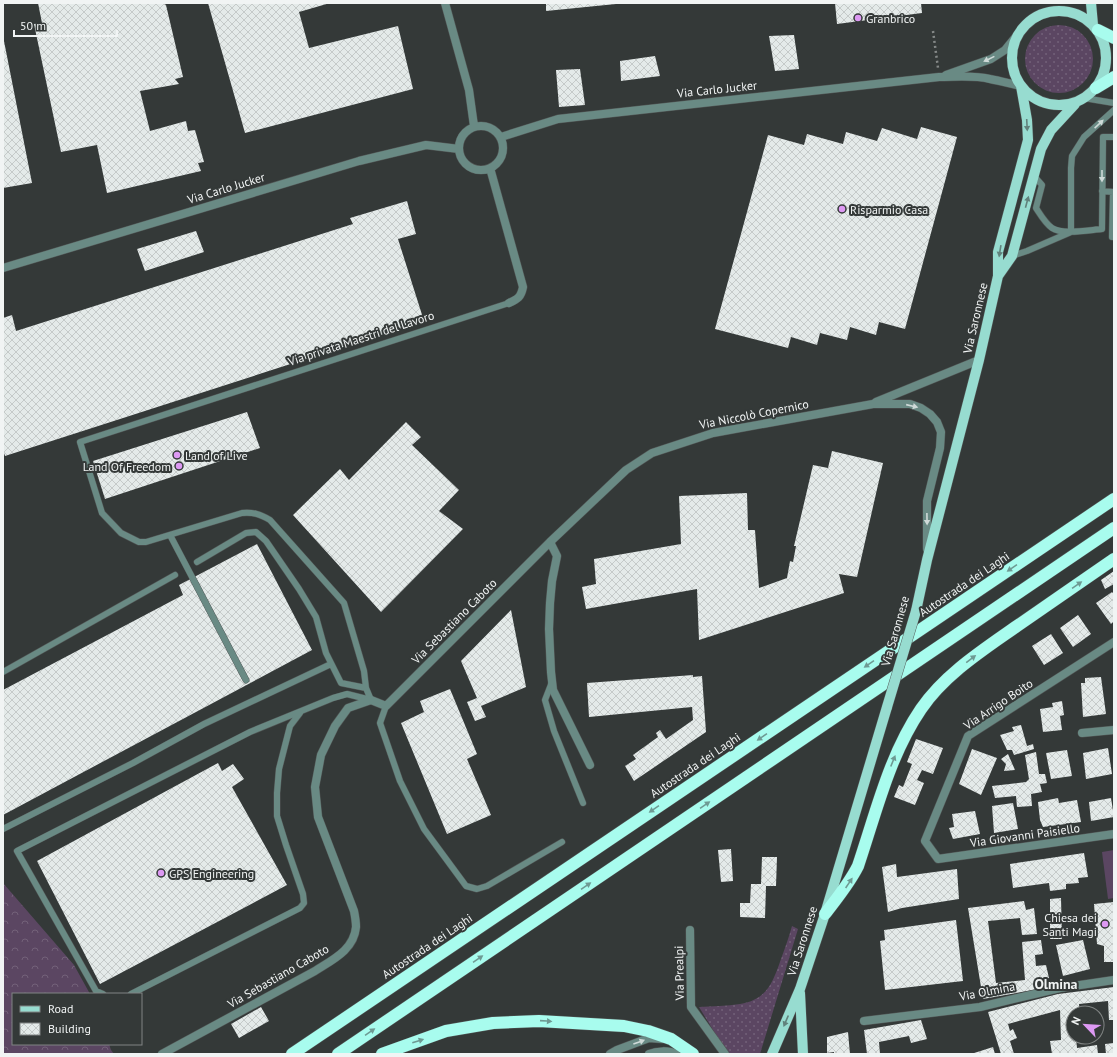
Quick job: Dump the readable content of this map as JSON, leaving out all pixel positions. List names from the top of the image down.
{
  "streets": {
    "highway": ["Autostrada dei Laghi"],
    "main road": ["Via Saronnese"],
    "street": [
      "Via Carlo Jucker",
      "Via privata Maestri del Lavoro",
      "Via Niccolò Copernico",
      "Via Sebastiano Caboto",
      "Via Arrigo Boito",
      "Via Giovanni Paisiello",
      "Via Prealpi",
      "Via Olmina"
    ]
  },
  "crossings": [
    ["Via Carlo Jucker", "Via Saronnese"],
    ["Via Carlo Jucker", "Via privata Maestri del Lavoro"],
    ["Via Saronnese", "Via Niccolò Copernico"],
    ["Via Niccolò Copernico", "Via Sebastiano Caboto"],
    ["Via Arrigo Boito", "Via Giovanni Paisiello"]
  ],
  "districts": ["Olmina"],
  "places": [
    "Granbrico",
    "Risparmio Casa",
    "Land of Live",
    "Land Of Freedom",
    "GPS Engineering",
    "Chiesa dei Santi Magi"
  ],
  "legend": ["Road", "Building"],
  "scale_bar": "50 m",
  "north": "top left"
}
